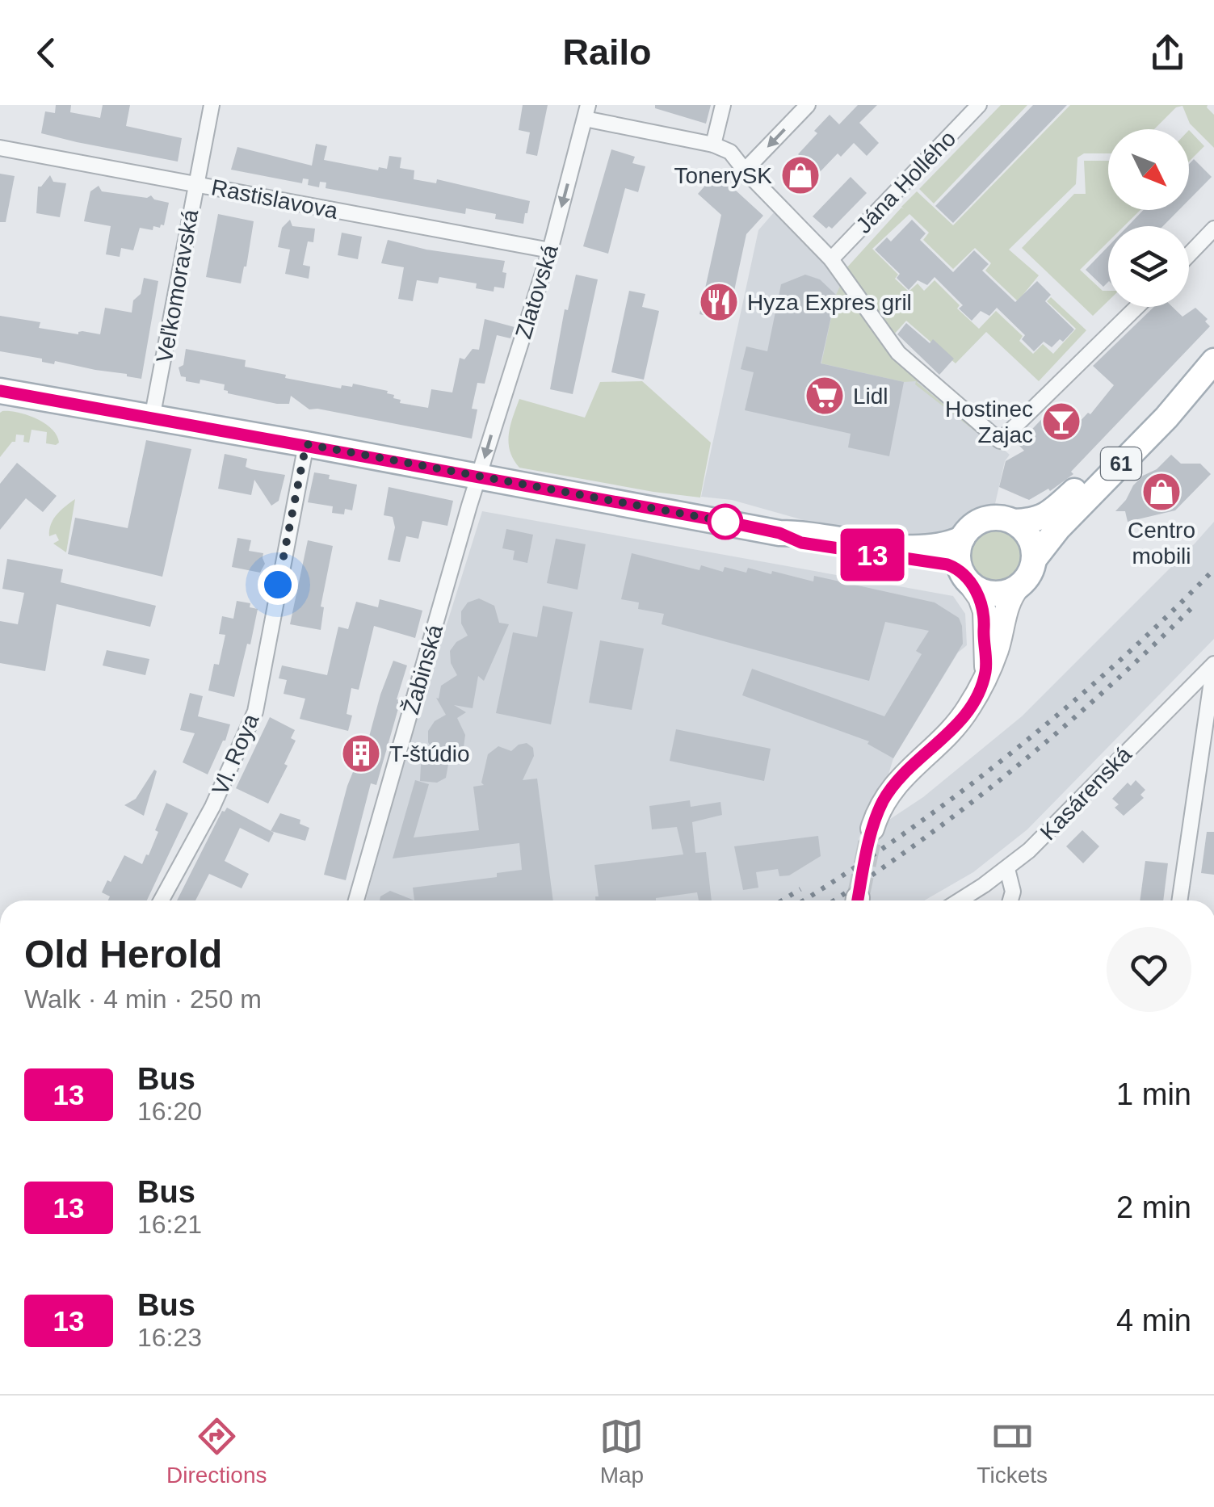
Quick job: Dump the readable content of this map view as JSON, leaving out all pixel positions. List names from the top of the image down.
{
  "streets": {
    "main road": ["61"],
    "street": [
      "Jána Hollého",
      "Rastislavova",
      "Veľkomoravská",
      "Zlatovská",
      "Žabinská",
      "Vl. Roya",
      "Kasárenská"
    ]
  },
  "crossings": [
    ["Rastislavova", "Veľkomoravská"],
    ["Rastislavova", "Zlatovská"],
    ["Veľkomoravská", "61"],
    ["Zlatovská", "61"],
    ["Zlatovská", "Žabinská"],
    ["61", "Žabinská"],
    ["61", "Vl. Roya"]
  ],
  "one_way": ["Zlatovská"],
  "places": {
    "shop": ["TonerySK", "Centro mobili"],
    "restaurant": ["Hyza Expres gril"],
    "supermarket": ["Lidl"],
    "bar": ["Hostinec Zajac"],
    "building": ["T-štúdio"]
  },
  "lines": ["bus line 13"],
  "north": "bottom right",
  "page": {
    "header": "Railo",
    "on_map": "13",
    "heading": ["Old Herold", "Walk · 4 min · 250 m"],
    "list": [
      {
        "mark": "13",
        "name": "Bus",
        "note": "16:20",
        "value": "1 min"
      },
      {
        "mark": "13",
        "name": "Bus",
        "note": "16:21",
        "value": "2 min"
      },
      {
        "mark": "13",
        "name": "Bus",
        "note": "16:23",
        "value": "4 min"
      }
    ],
    "tabs": ["Directions", "Map", "Tickets"]
  }
}
